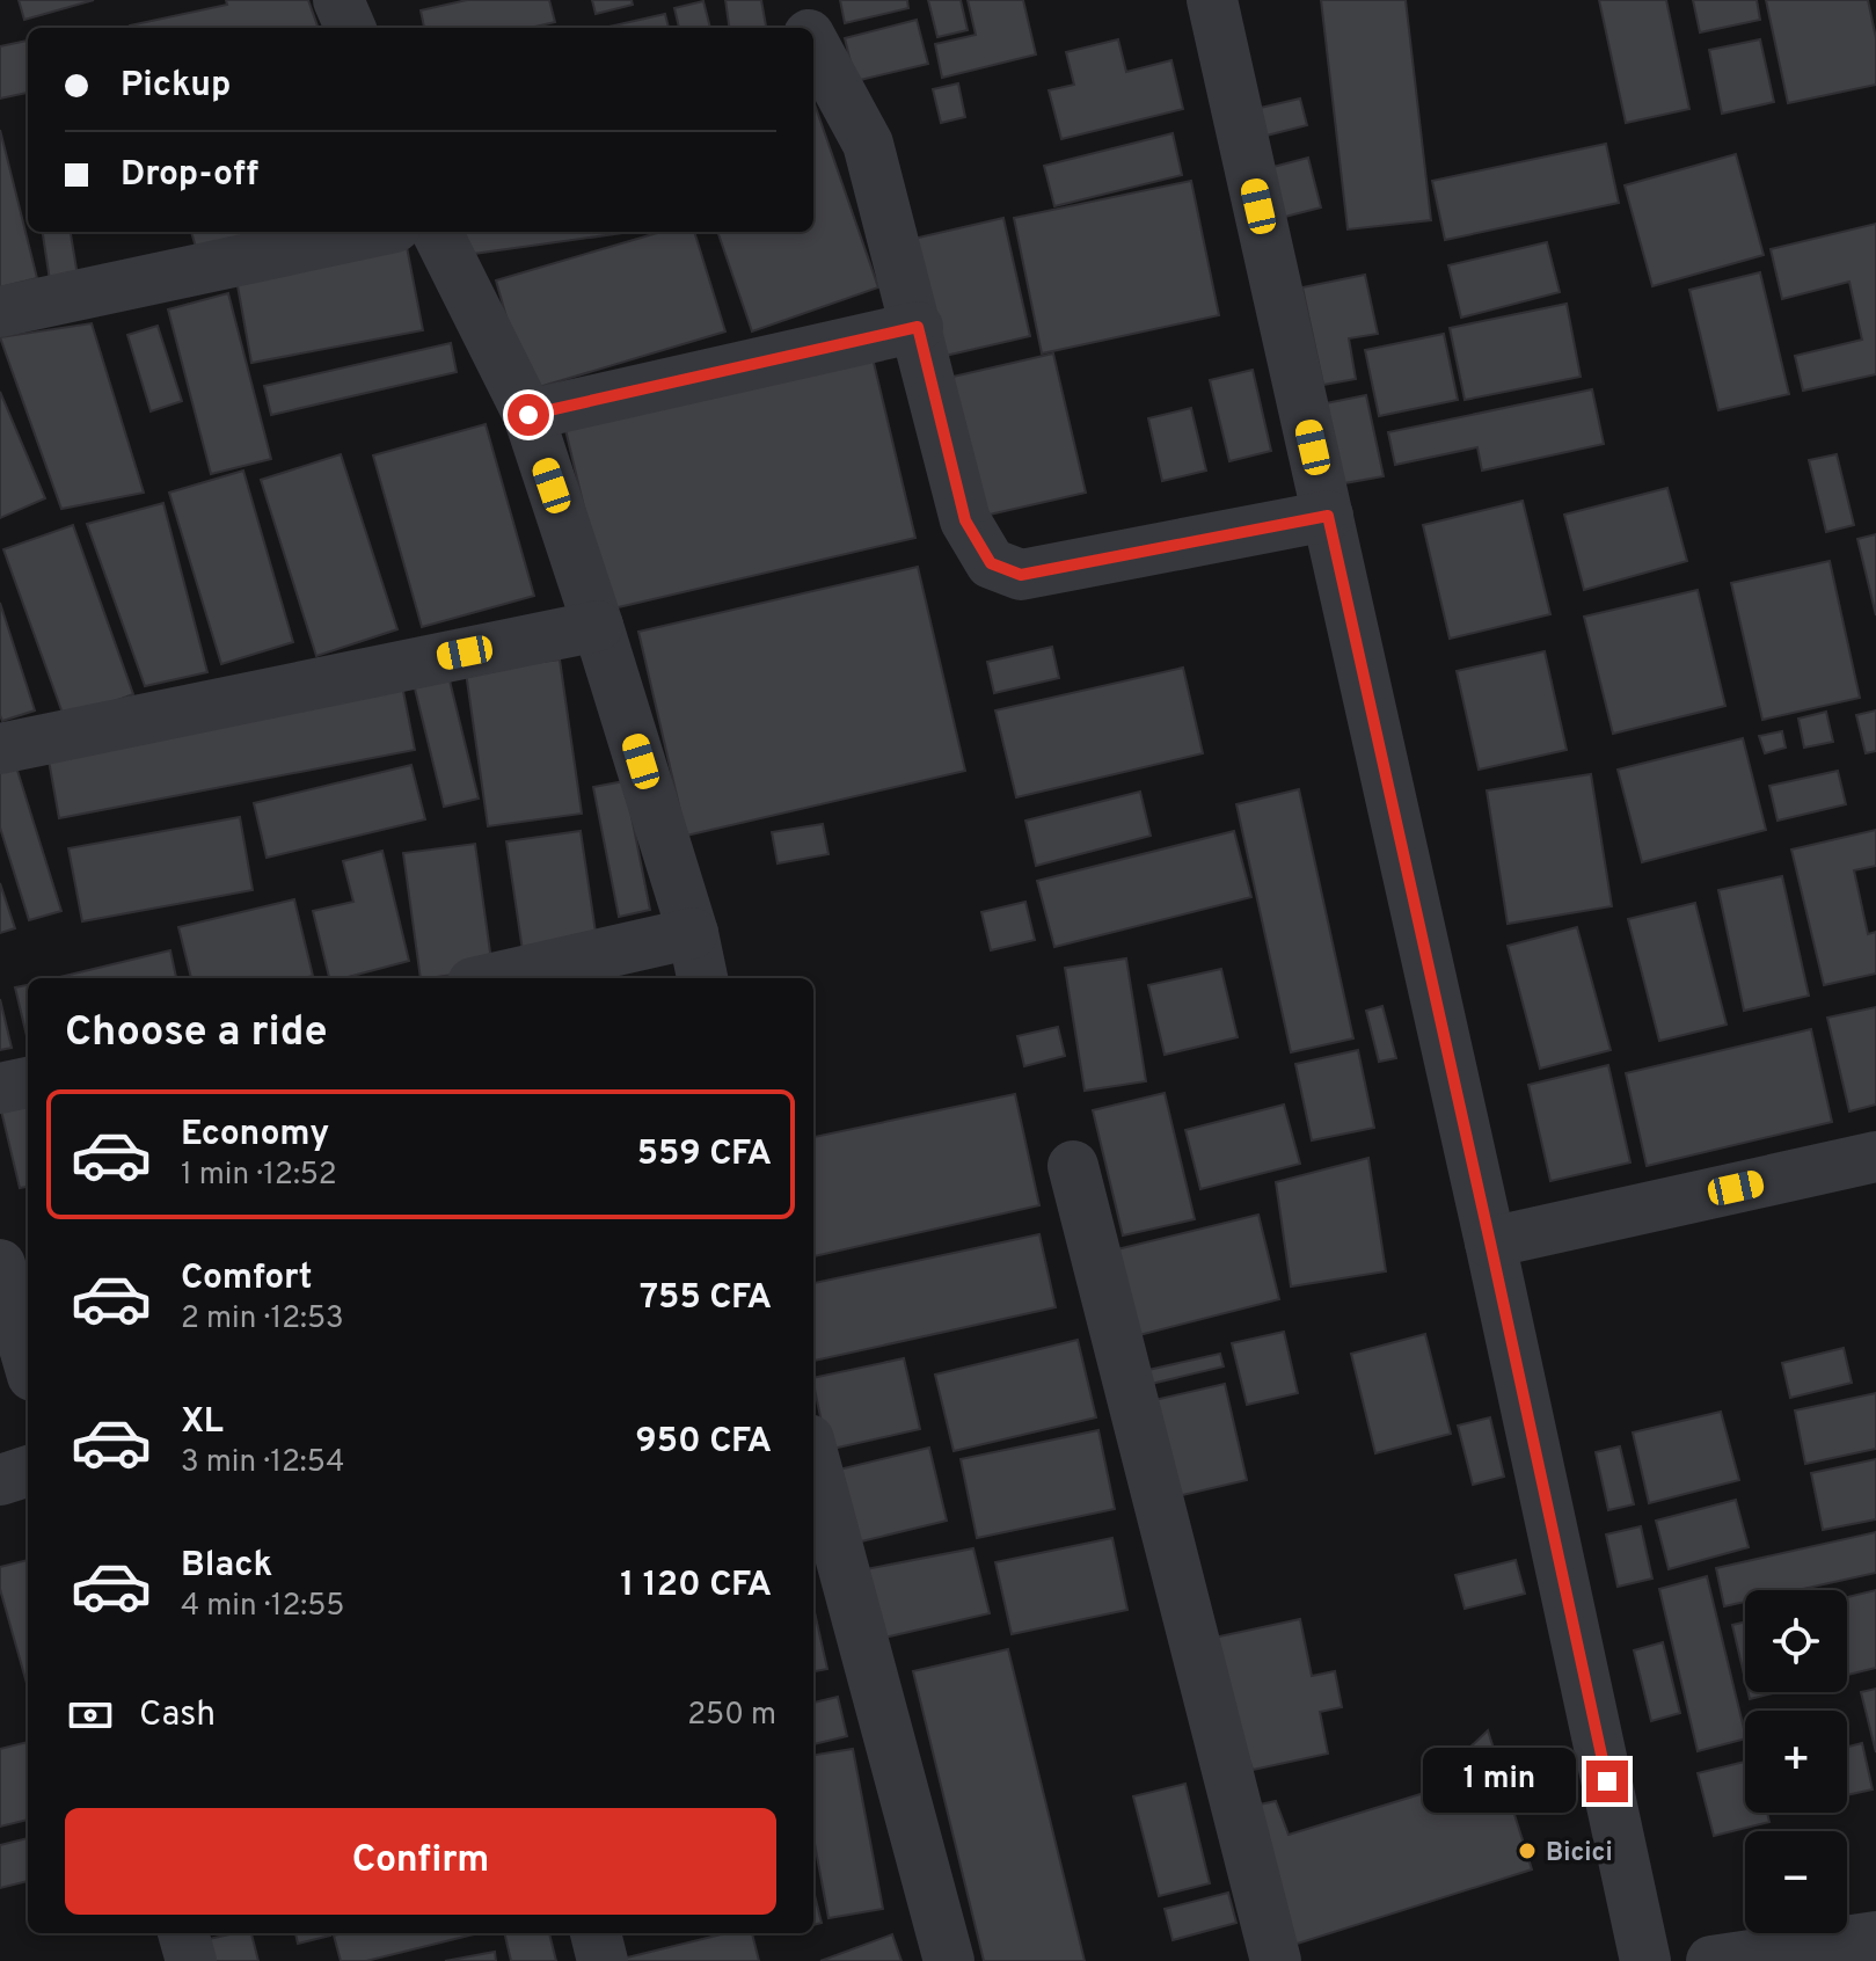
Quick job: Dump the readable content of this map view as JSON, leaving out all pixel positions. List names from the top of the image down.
{
  "places": ["Bicici"],
  "page": {
    "banner": ["Pickup", "Drop-off"],
    "heading": "Choose a ride",
    "list": [
      {
        "name": "Economy",
        "note": "1 min · 12:52",
        "value": "559 CFA"
      },
      {
        "name": "Comfort",
        "note": "2 min · 12:53",
        "value": "755 CFA"
      },
      {
        "name": "XL",
        "note": "3 min · 12:54",
        "value": "950 CFA"
      },
      {
        "name": "Black",
        "note": "4 min · 12:55",
        "value": "1 120 CFA"
      }
    ],
    "map_buttons": ["+", "−"],
    "pay": ["Cash", "250 m"],
    "bubble": "1 min",
    "buttons": "Confirm"
  }
}
